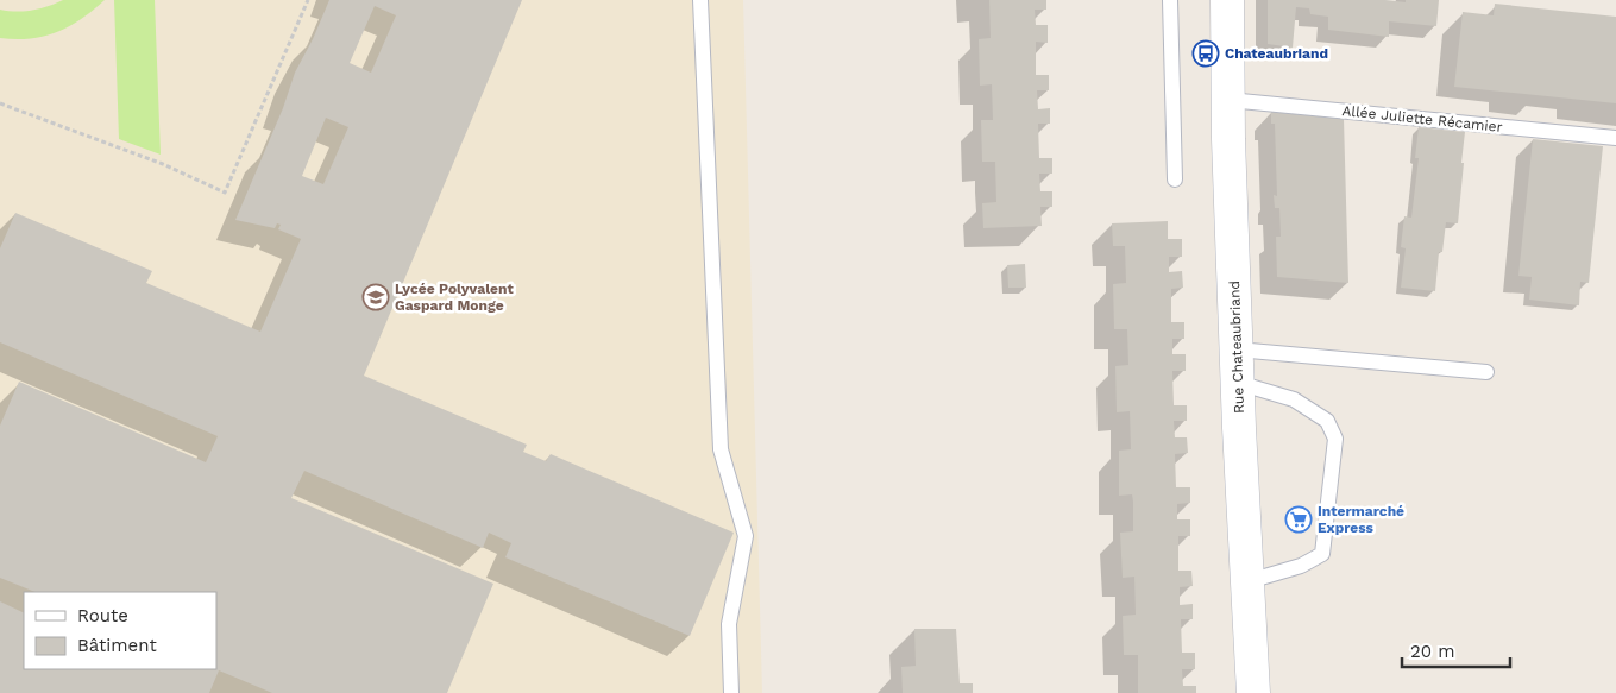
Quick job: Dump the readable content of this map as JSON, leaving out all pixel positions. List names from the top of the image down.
{
  "streets": {
    "street": ["Rue Chateaubriand"],
    "lane": ["Allée Juliette Récamier"]
  },
  "crossings": [
    ["Allée Juliette Récamier", "Rue Chateaubriand"]
  ],
  "places": {
    "bus stop": ["Chateaubriand"],
    "school or university": ["Lycée Polyvalent Gaspard Monge"],
    "supermarket": ["Intermarché Express"]
  },
  "legend": ["Route", "Bâtiment"],
  "scale_bar": "20 m"
}
